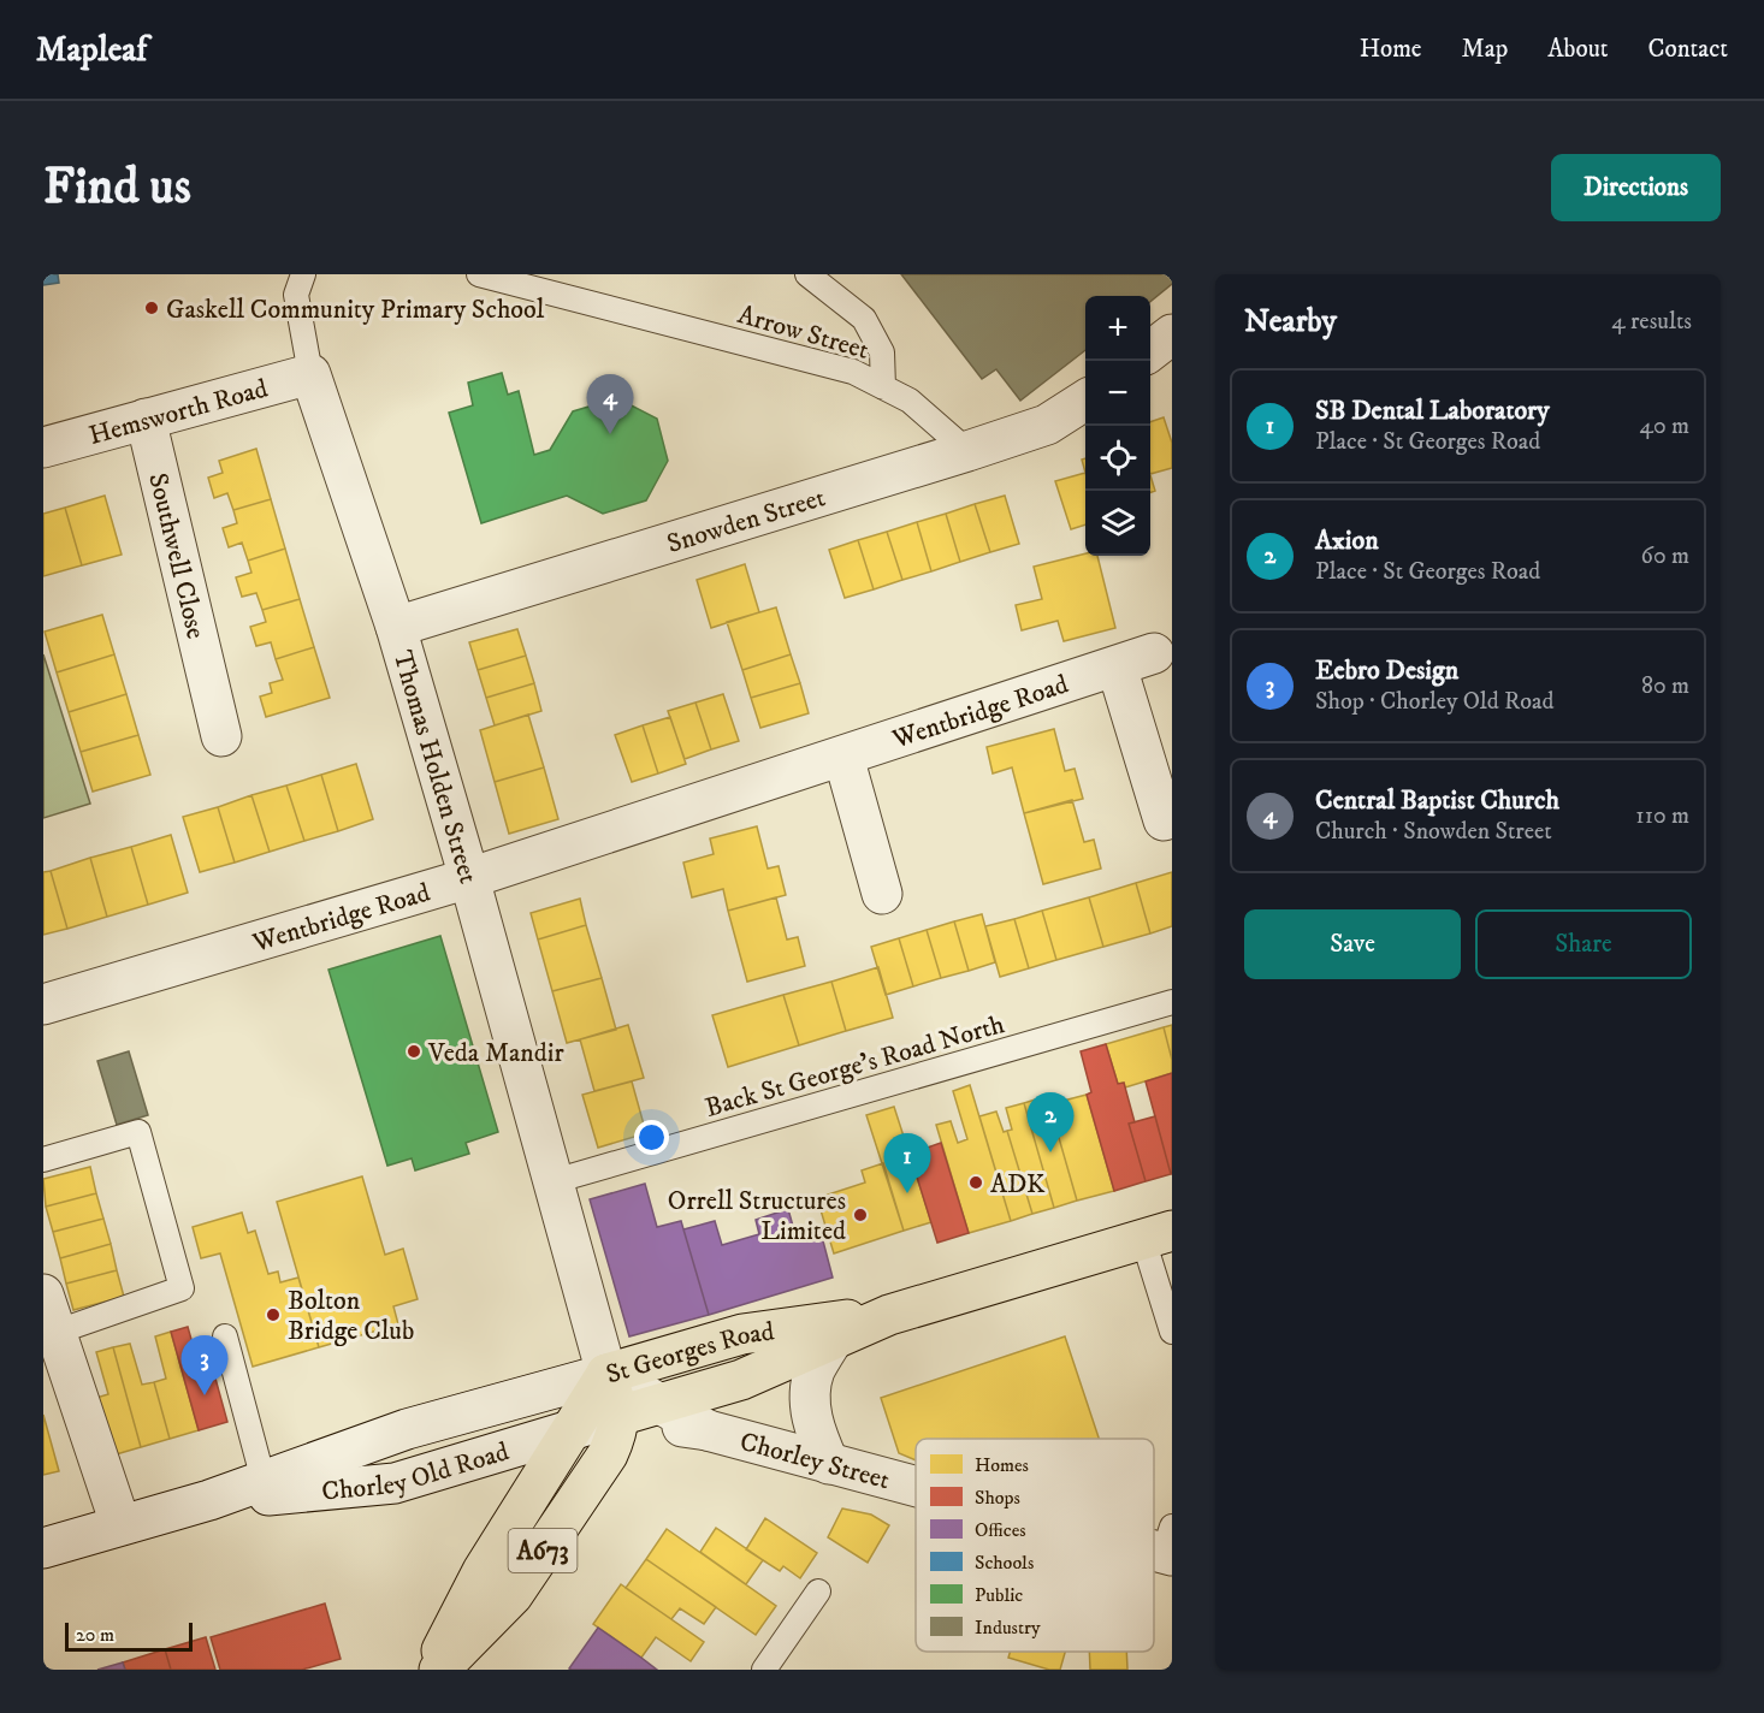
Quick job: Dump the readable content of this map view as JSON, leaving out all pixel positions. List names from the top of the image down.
{
  "streets": {
    "main road": ["St Georges Road", "A673"],
    "street": [
      "Hemsworth Road",
      "Snowden Street",
      "Southwell Close",
      "Wentbridge Road",
      "Thomas Holden Street",
      "Chorley Street",
      "Chorley Old Road"
    ],
    "lane": ["Arrow Street", "Back St George's Road North"]
  },
  "crossings": [
    ["Arrow Street", "Snowden Street"],
    ["Hemsworth Road", "Southwell Close"],
    ["Hemsworth Road", "Thomas Holden Street"],
    ["Snowden Street", "Thomas Holden Street"],
    ["Wentbridge Road", "Thomas Holden Street"],
    ["Thomas Holden Street", "Back St George's Road North"],
    ["Thomas Holden Street", "St Georges Road"],
    ["Thomas Holden Street", "Chorley Street"],
    ["Thomas Holden Street", "Chorley Old Road"],
    ["Thomas Holden Street", "A673"],
    ["St Georges Road", "Chorley Street"],
    ["St Georges Road", "Chorley Old Road"],
    ["St Georges Road", "A673"],
    ["Chorley Street", "Chorley Old Road"],
    ["Chorley Street", "A673"],
    ["Chorley Old Road", "A673"]
  ],
  "places": [
    "Gaskell Community Primary School",
    "Veda Mandir",
    "ADK",
    "Orrell Structures Limited",
    "Bolton Bridge Club"
  ],
  "legend": [
    "Homes",
    "Shops",
    "Offices",
    "Schools",
    "Public",
    "Industry"
  ],
  "scale_bar": "20 m",
  "page": {
    "header": "Mapleaf",
    "nav": [
      "Home",
      "Map",
      "About",
      "Contact"
    ],
    "buttons": [
      "Directions",
      ["Save", "Share"]
    ],
    "title": "Find us",
    "heading": ["Nearby", "4 results"],
    "map_buttons": ["+", "−"],
    "list": [
      {
        "mark": "1",
        "name": "SB Dental Laboratory",
        "note": "Place · St Georges Road",
        "value": "40 m"
      },
      {
        "mark": "2",
        "name": "Axion",
        "note": "Place · St Georges Road",
        "value": "60 m"
      },
      {
        "mark": "3",
        "name": "Eebro Design",
        "note": "Shop · Chorley Old Road",
        "value": "80 m"
      },
      {
        "mark": "4",
        "name": "Central Baptist Church",
        "note": "Church · Snowden Street",
        "value": "110 m"
      }
    ],
    "pins": [
      "4",
      "2",
      "1",
      "3"
    ],
    "scale": "20 m"
  }
}
